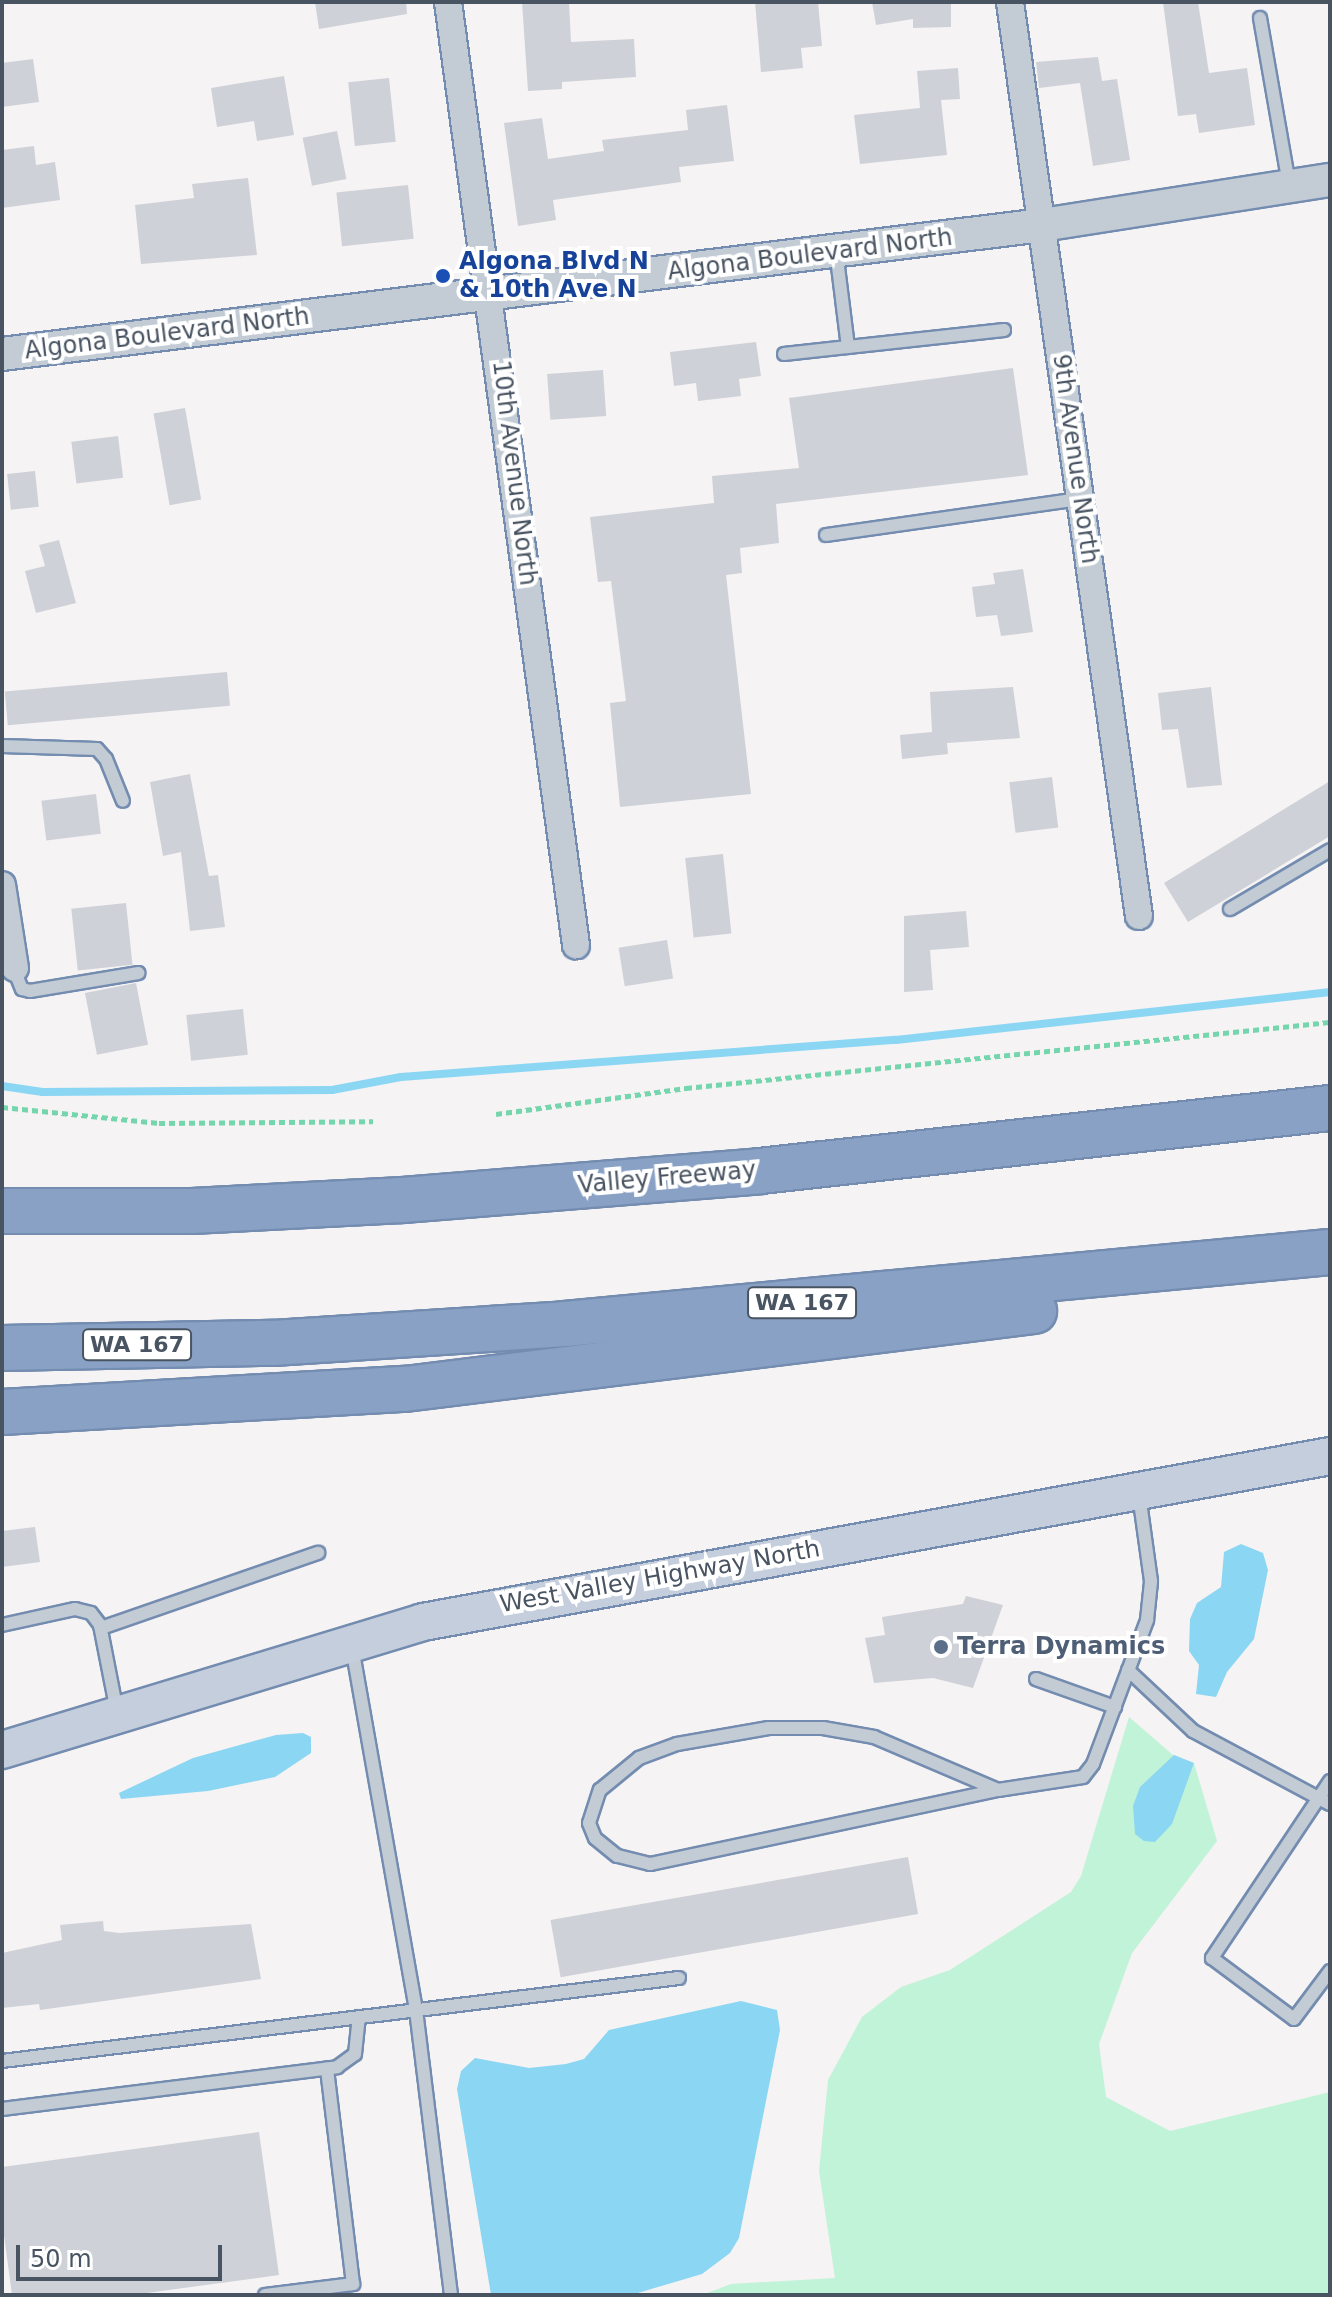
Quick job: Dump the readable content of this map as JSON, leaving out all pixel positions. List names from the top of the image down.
{
  "streets": {
    "highway": ["Valley Freeway", "WA 167"],
    "main road": ["West Valley Highway North"],
    "street": ["Algona Boulevard North", "9th Avenue North", "10th Avenue North"]
  },
  "crossings": [
    ["Algona Boulevard North", "9th Avenue North"],
    ["Algona Boulevard North", "10th Avenue North"]
  ],
  "places": ["Algona Blvd N & 10th Ave N", "Terra Dynamics"],
  "scale_bar": "50 m"
}
